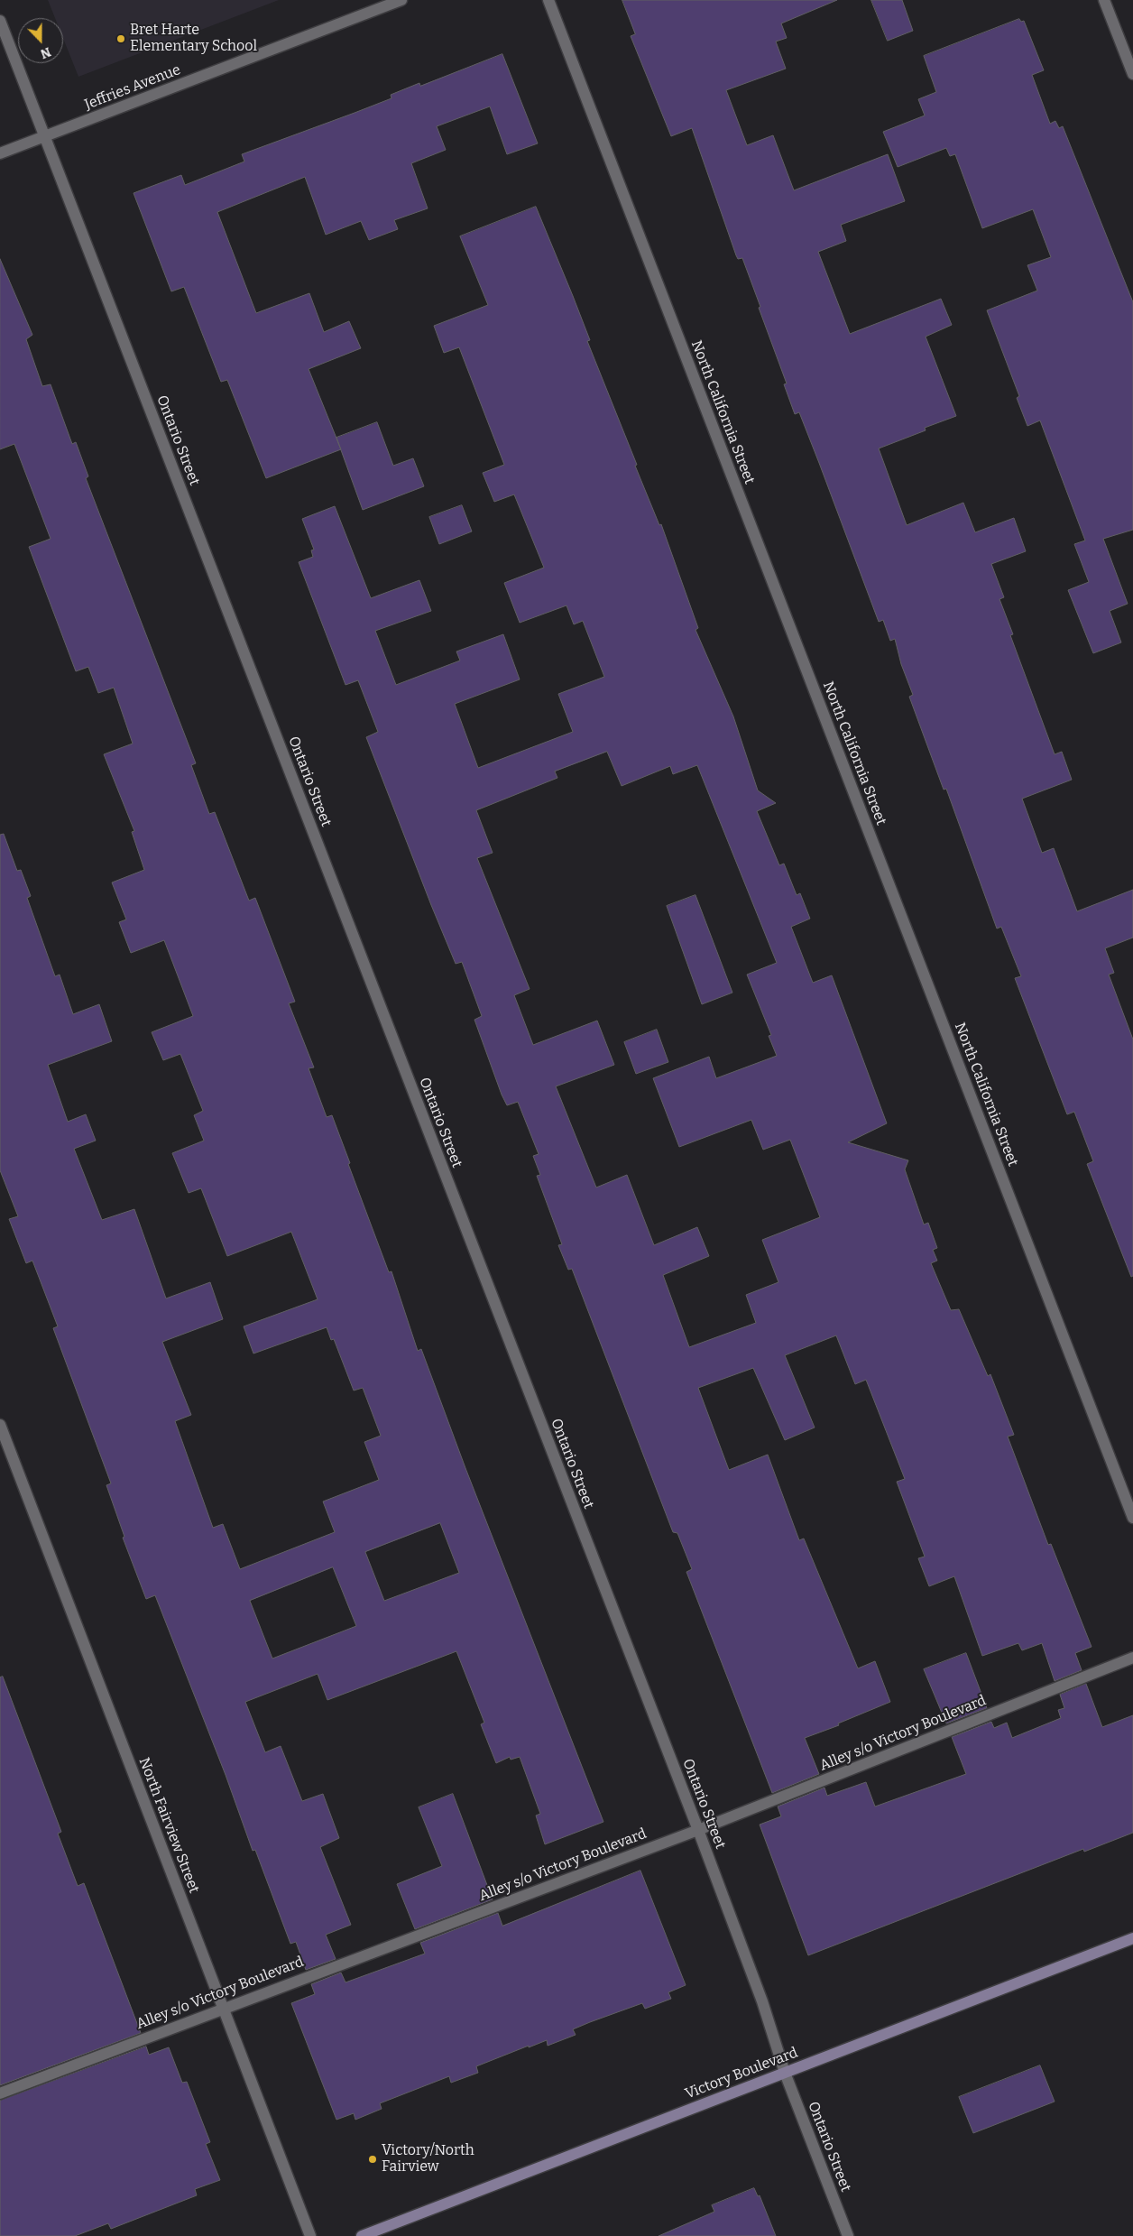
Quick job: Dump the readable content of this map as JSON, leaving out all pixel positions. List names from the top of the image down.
{
  "streets": {
    "main road": ["Victory Boulevard"],
    "street": [
      "Jeffries Avenue",
      "North California Street",
      "Ontario Street",
      "Alley s/o Victory Boulevard",
      "North Fairview Street"
    ]
  },
  "crossings": [
    ["Jeffries Avenue", "Ontario Street"],
    ["Ontario Street", "Alley s/o Victory Boulevard"],
    ["Ontario Street", "Victory Boulevard"],
    ["Alley s/o Victory Boulevard", "North Fairview Street"]
  ],
  "places": ["Bret Harte Elementary School", "Victory/North Fairview"],
  "north": "bottom"
}
